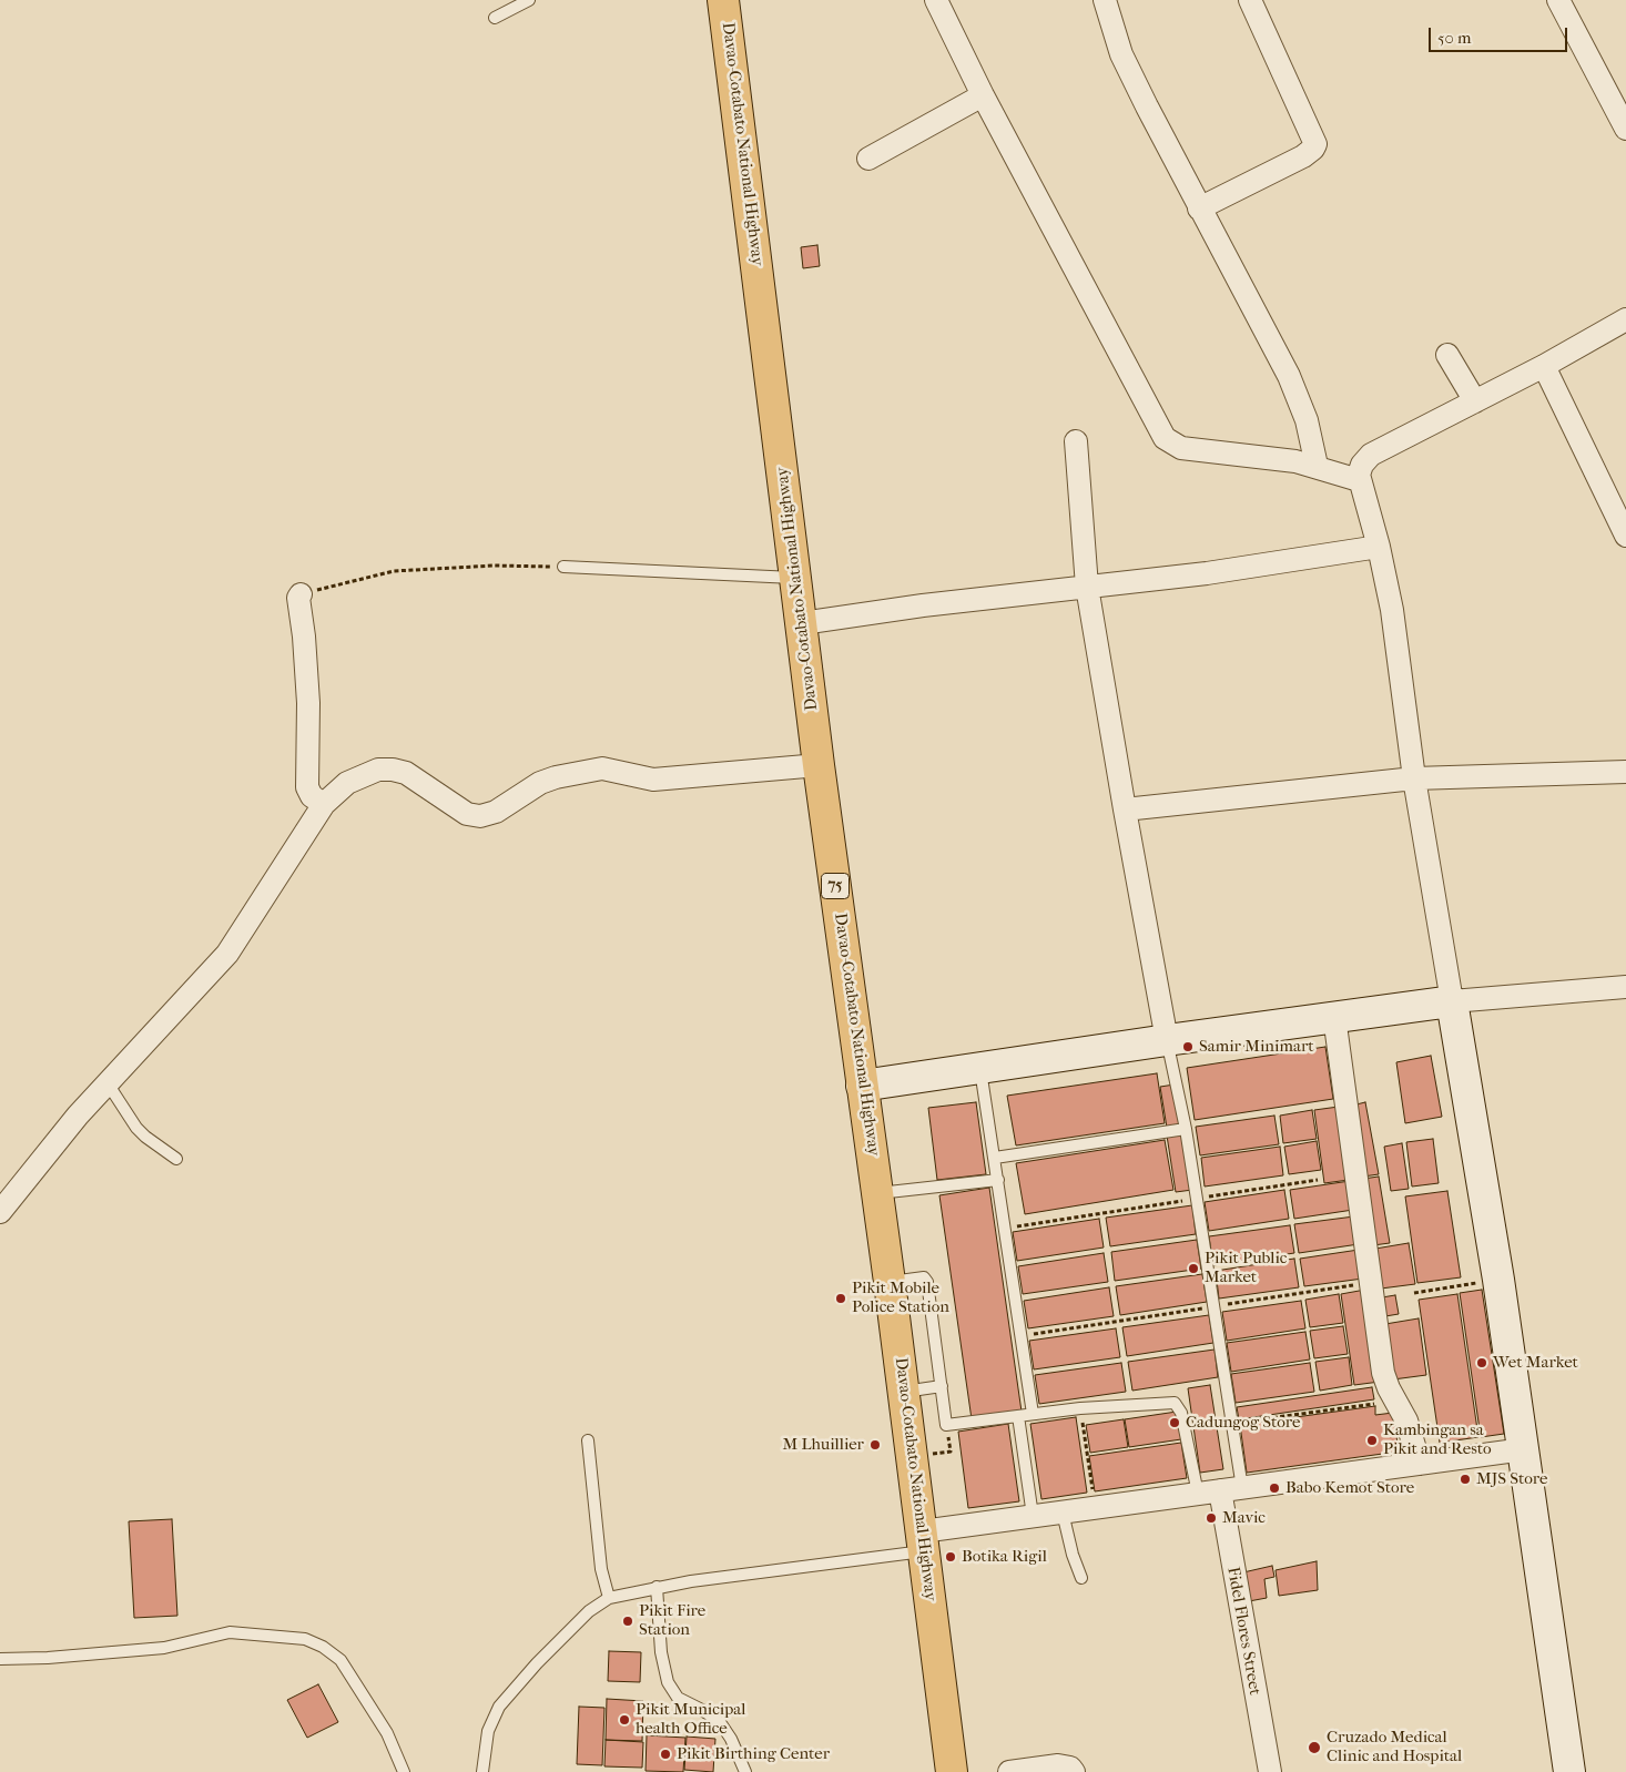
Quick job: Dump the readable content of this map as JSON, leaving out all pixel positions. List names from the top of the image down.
{
  "streets": {
    "highway": ["Davao-Cotabato National Highway", "75"],
    "street": ["Fidel Flores Street"]
  },
  "places": [
    "Samir Minimart",
    "Pikit Public Market",
    "Pikit Mobile Police Station",
    "Wet Market",
    "Cadungog Store",
    "Kambingan sa Pikit and Resto",
    "M Lhuillier",
    "MJS Store",
    "Babo Kemot Store",
    "Mavic",
    "Botika Rigil",
    "Pikit Fire Station",
    "Pikit Municipal health Office",
    "Cruzado Medical Clinic and Hospital",
    "Pikit Birthing Center"
  ],
  "scale_bar": "50 m"
}
